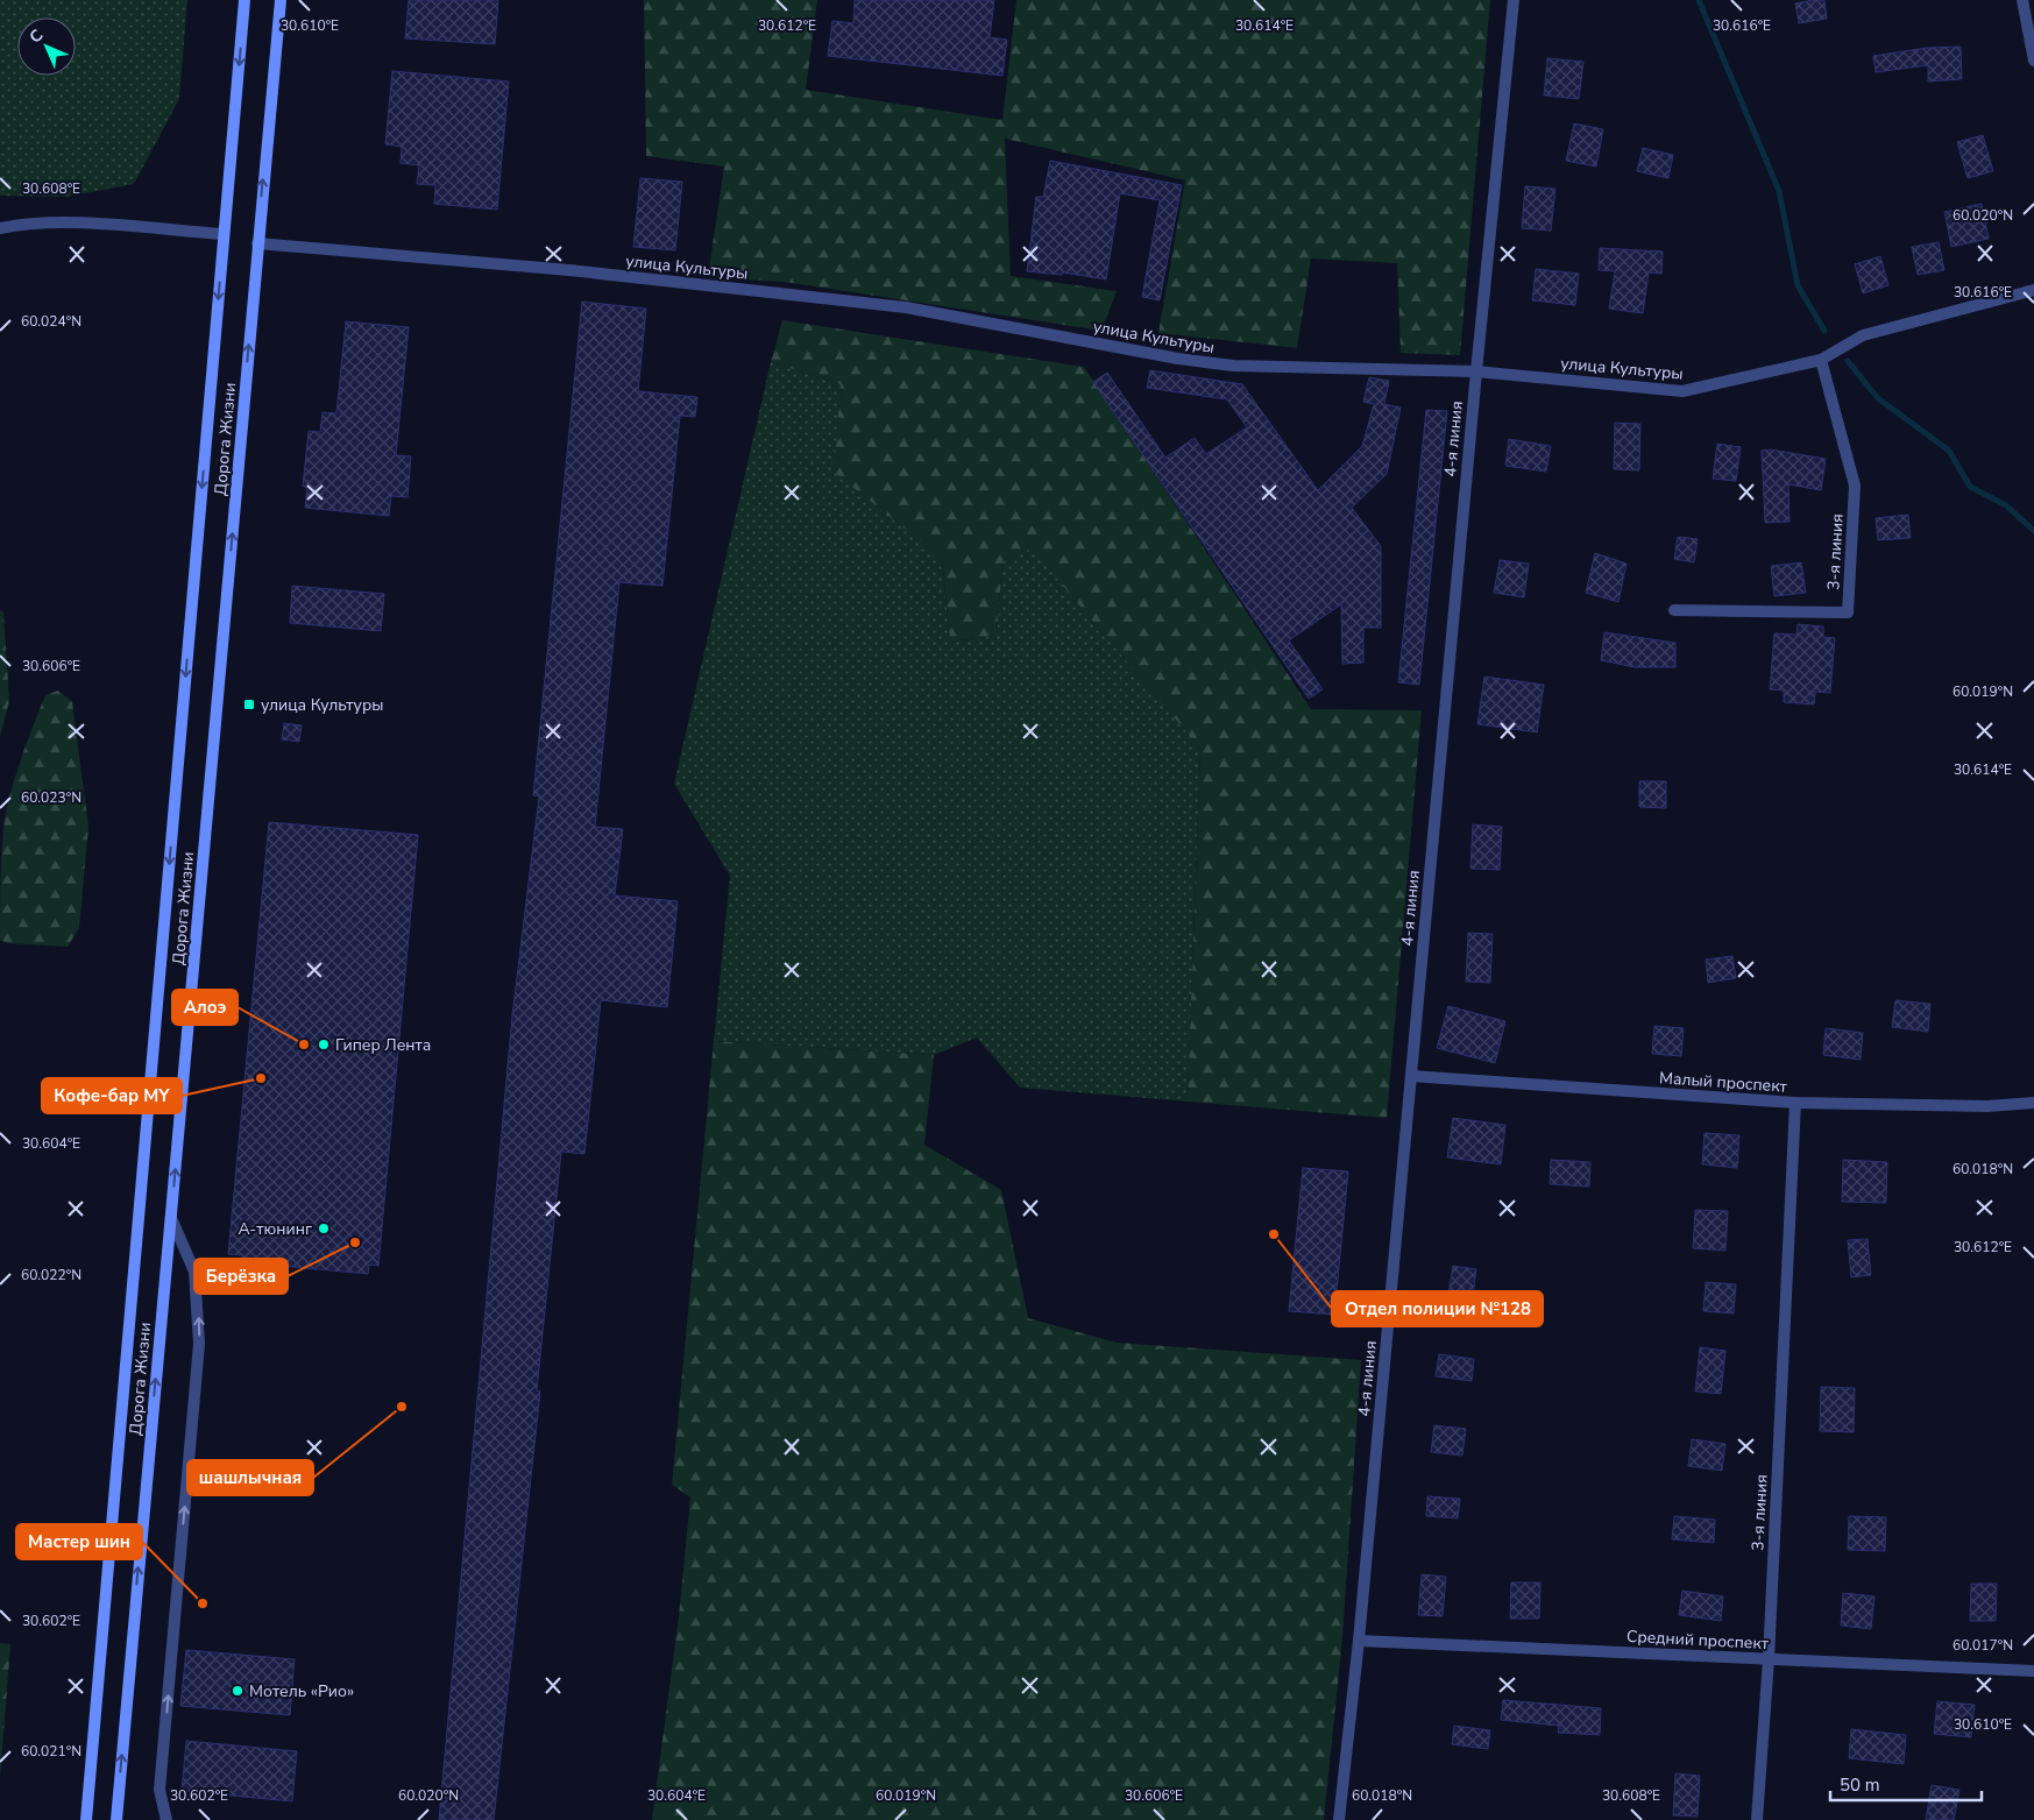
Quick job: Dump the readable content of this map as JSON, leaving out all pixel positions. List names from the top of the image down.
{
  "streets": {
    "main road": ["Дорога Жизни"],
    "street": [
      "улица Культуры",
      "4-я линия",
      "3-я линия",
      "Малый проспект",
      "Средний проспект"
    ]
  },
  "crossings": [
    ["улица Культуры", "Дорога Жизни"],
    ["улица Культуры", "4-я линия"],
    ["улица Культуры", "3-я линия"],
    ["4-я линия", "Малый проспект"],
    ["4-я линия", "Средний проспект"],
    ["3-я линия", "Малый проспект"],
    ["3-я линия", "Средний проспект"]
  ],
  "places": {
    "transit": ["улица Культуры"],
    "other": [
      "Алоэ",
      "Гипер Лента",
      "Кофе-бар MY",
      "А-тюнинг",
      "Отдел полиции №128",
      "Берёзка",
      "шашлычная",
      "Мастер шин",
      "Мотель «Рио»"
    ]
  },
  "scale_bar": "50 m",
  "north": "top left",
  "coordinates": [
    "30.612°E",
    "30.616°E",
    "30.610°E",
    "30.614°E",
    "30.608°E",
    "60.020°N",
    "60.024°N",
    "30.606°E",
    "60.019°N",
    "60.023°N",
    "30.604°E",
    "60.018°N",
    "60.022°N",
    "30.602°E",
    "60.017°N",
    "60.021°N"
  ]
}
